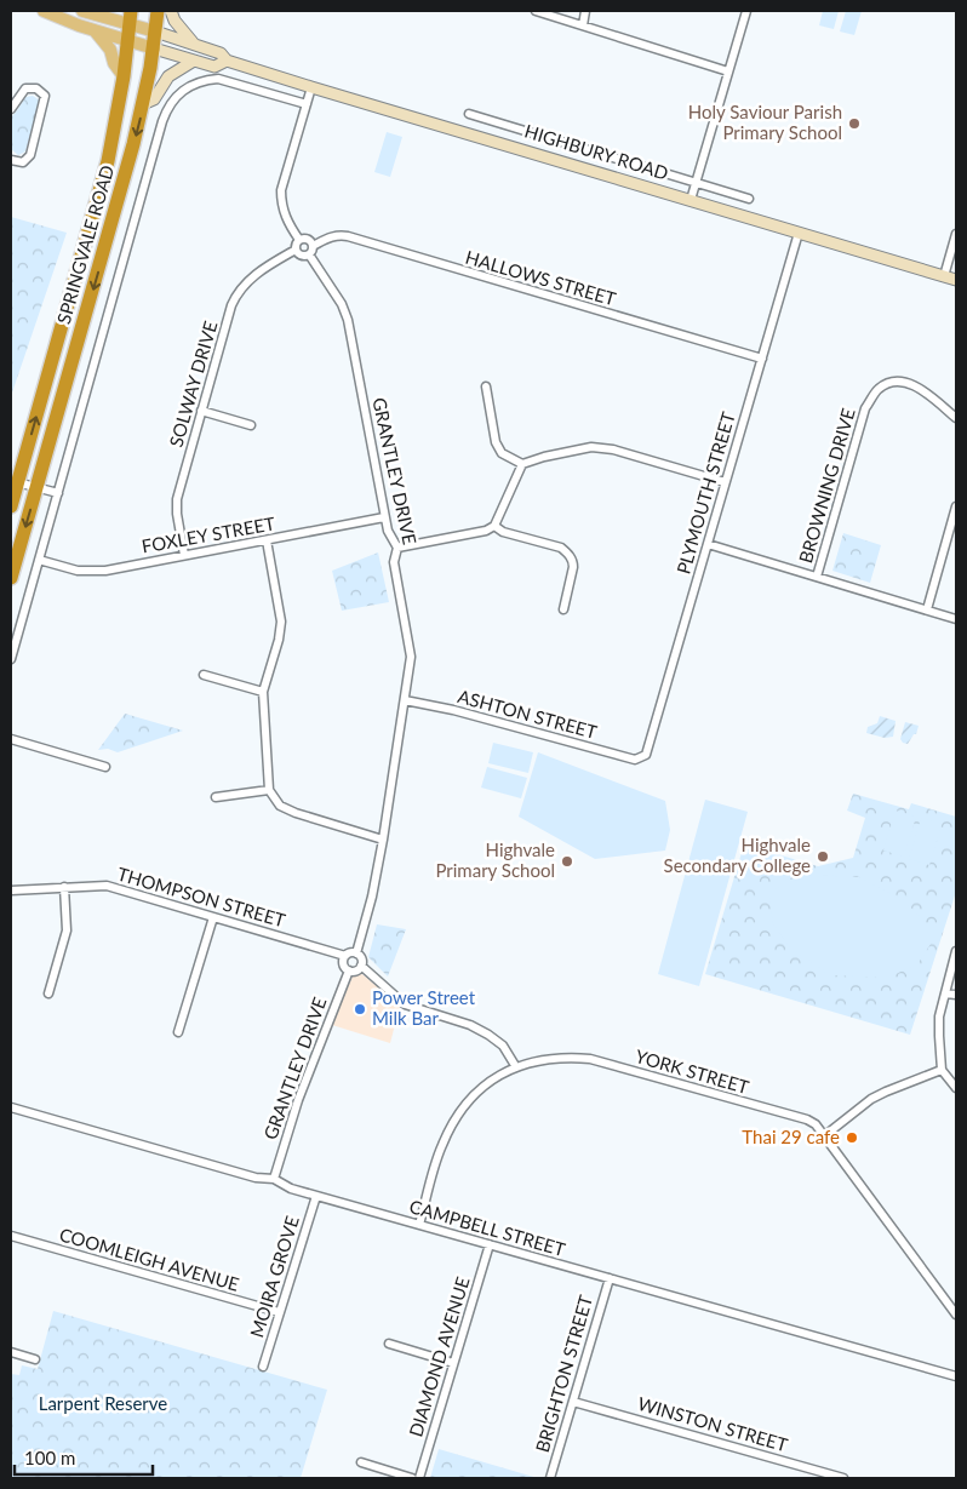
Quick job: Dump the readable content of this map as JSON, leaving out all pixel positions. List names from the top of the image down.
{
  "streets": {
    "highway": ["SPRINGVALE ROAD"],
    "main road": ["HIGHBURY ROAD"],
    "street": [
      "HALLOWS STREET",
      "SOLWAY DRIVE",
      "GRANTLEY DRIVE",
      "BROWNING DRIVE",
      "PLYMOUTH STREET",
      "FOXLEY STREET",
      "ASHTON STREET",
      "THOMPSON STREET",
      "YORK STREET",
      "CAMPBELL STREET",
      "COOMLEIGH AVENUE",
      "MOIRA GROVE",
      "DIAMOND AVENUE",
      "BRIGHTON STREET",
      "WINSTON STREET"
    ]
  },
  "crossings": [
    ["HIGHBURY ROAD", "SPRINGVALE ROAD"],
    ["HIGHBURY ROAD", "PLYMOUTH STREET"],
    ["HALLOWS STREET", "SOLWAY DRIVE"],
    ["HALLOWS STREET", "GRANTLEY DRIVE"],
    ["HALLOWS STREET", "PLYMOUTH STREET"],
    ["SOLWAY DRIVE", "GRANTLEY DRIVE"],
    ["SOLWAY DRIVE", "FOXLEY STREET"],
    ["GRANTLEY DRIVE", "FOXLEY STREET"],
    ["GRANTLEY DRIVE", "ASHTON STREET"],
    ["GRANTLEY DRIVE", "THOMPSON STREET"],
    ["GRANTLEY DRIVE", "CAMPBELL STREET"],
    ["PLYMOUTH STREET", "ASHTON STREET"],
    ["YORK STREET", "CAMPBELL STREET"],
    ["CAMPBELL STREET", "MOIRA GROVE"],
    ["CAMPBELL STREET", "DIAMOND AVENUE"],
    ["CAMPBELL STREET", "BRIGHTON STREET"],
    ["COOMLEIGH AVENUE", "MOIRA GROVE"],
    ["BRIGHTON STREET", "WINSTON STREET"]
  ],
  "parks": ["Larpent Reserve"],
  "places": [
    "Holy Saviour Parish Primary School",
    "Highvale Secondary College",
    "Highvale Primary School",
    "Power Street Milk Bar",
    "Thai 29 cafe"
  ],
  "scale_bar": "100 m"
}
